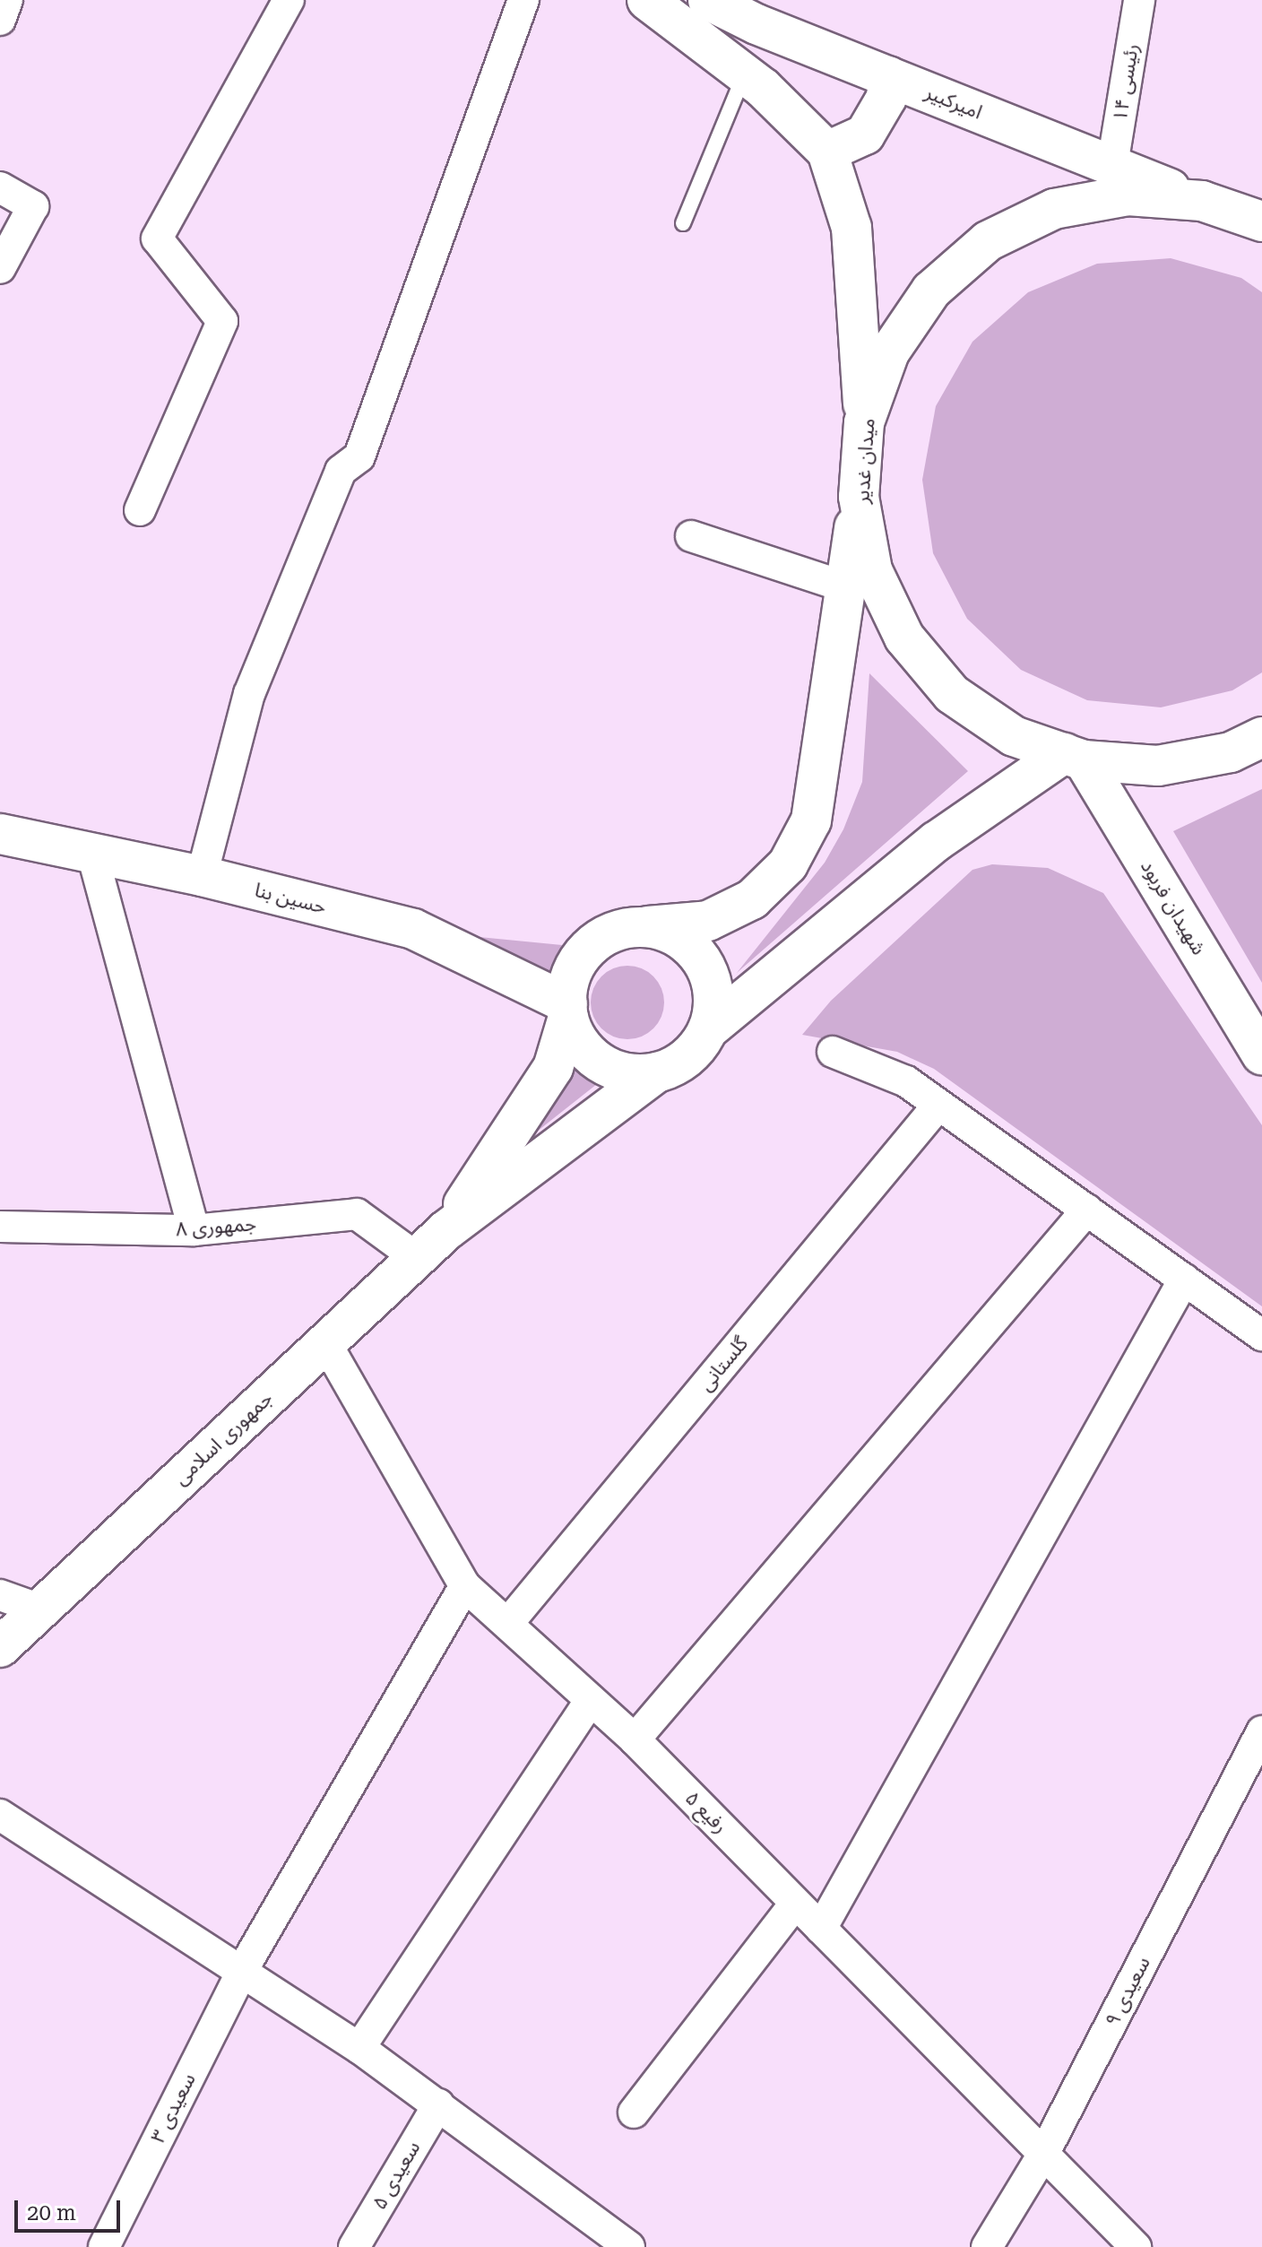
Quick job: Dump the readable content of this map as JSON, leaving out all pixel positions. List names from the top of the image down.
{
  "streets": {
    "street": [
      "رئیسی ۱۴",
      "امیرکبیر",
      "میدان غدیر",
      "حسین بنا",
      "شهيدان فربود",
      "جمهوری ۸",
      "گلستانی",
      "جمهوری اسلامی",
      "رفیع ۵",
      "سعیدی ۹",
      "سعیدی ۳",
      "سعیدی ۵"
    ]
  },
  "crossings": [
    ["رئیسی ۱۴", "امیرکبیر"],
    ["امیرکبیر", "میدان غدیر"],
    ["میدان غدیر", "شهيدان فربود"],
    ["جمهوری ۸", "جمهوری اسلامی"],
    ["گلستانی", "رفیع ۵"],
    ["جمهوری اسلامی", "رفیع ۵"],
    ["رفیع ۵", "سعیدی ۹"],
    ["رفیع ۵", "سعیدی ۳"]
  ],
  "scale_bar": "20 m"
}
